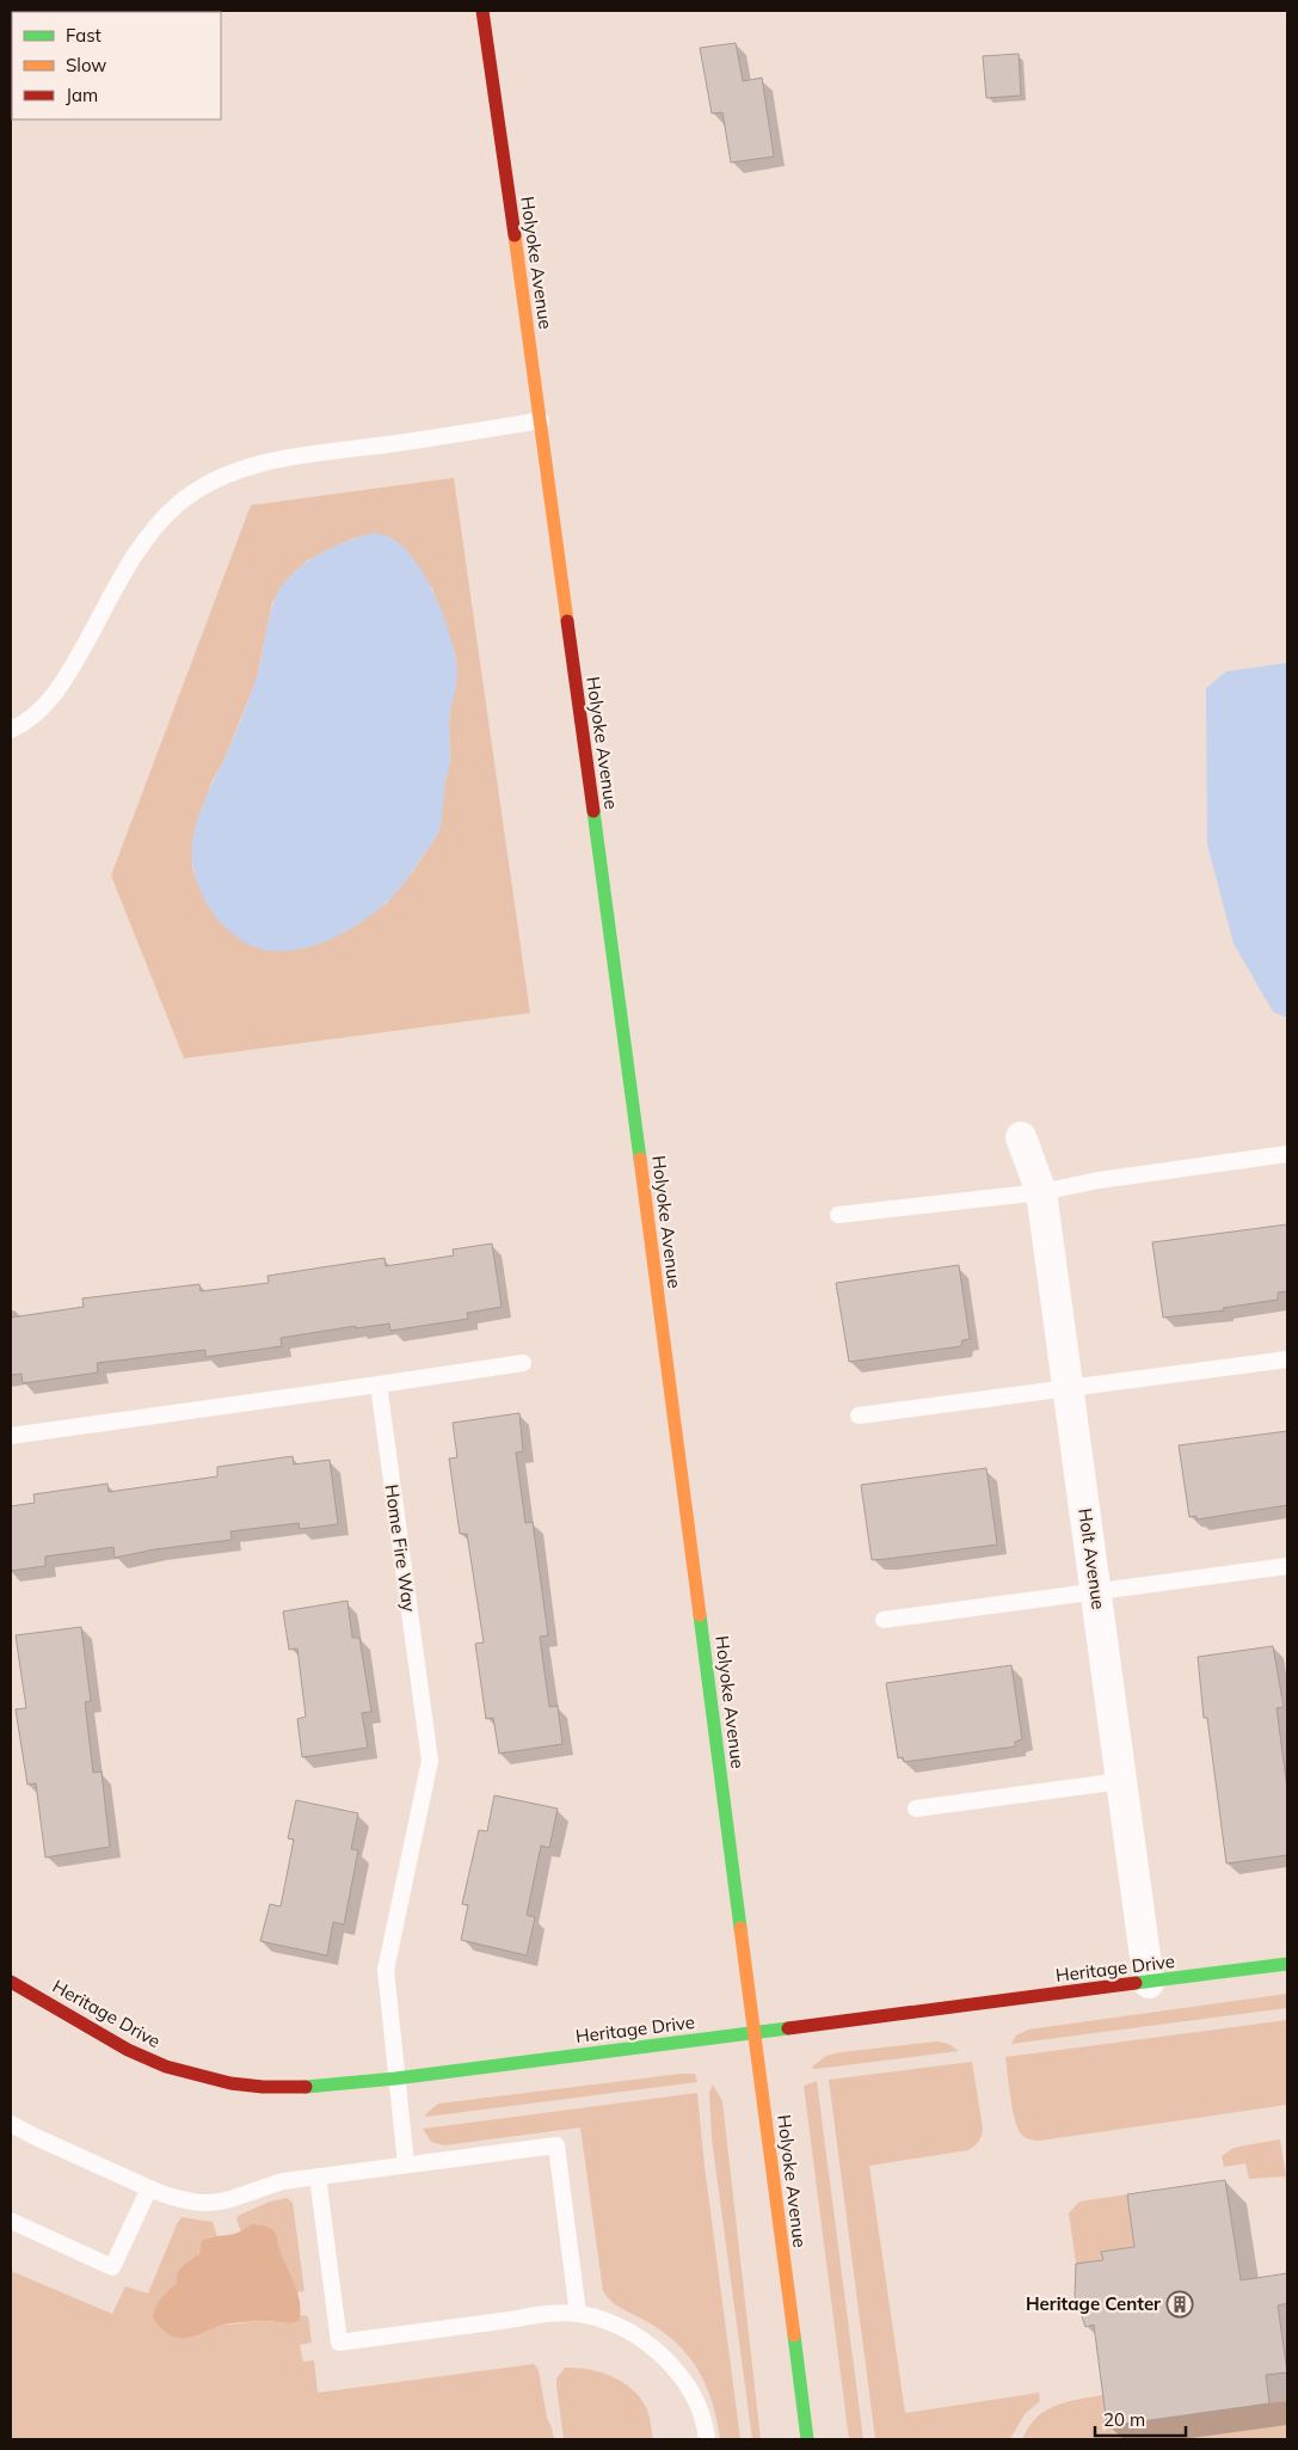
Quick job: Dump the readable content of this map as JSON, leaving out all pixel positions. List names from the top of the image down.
{
  "streets": {
    "street": ["Holyoke Avenue", "Holt Avenue", "Heritage Drive"],
    "lane": ["Home Fire Way"]
  },
  "crossings": [
    ["Holyoke Avenue", "Heritage Drive"],
    ["Home Fire Way", "Heritage Drive"],
    ["Holt Avenue", "Heritage Drive"]
  ],
  "places": {
    "building": ["Heritage Center"]
  },
  "legend": ["Fast", "Slow", "Jam"],
  "scale_bar": "20 m"
}
